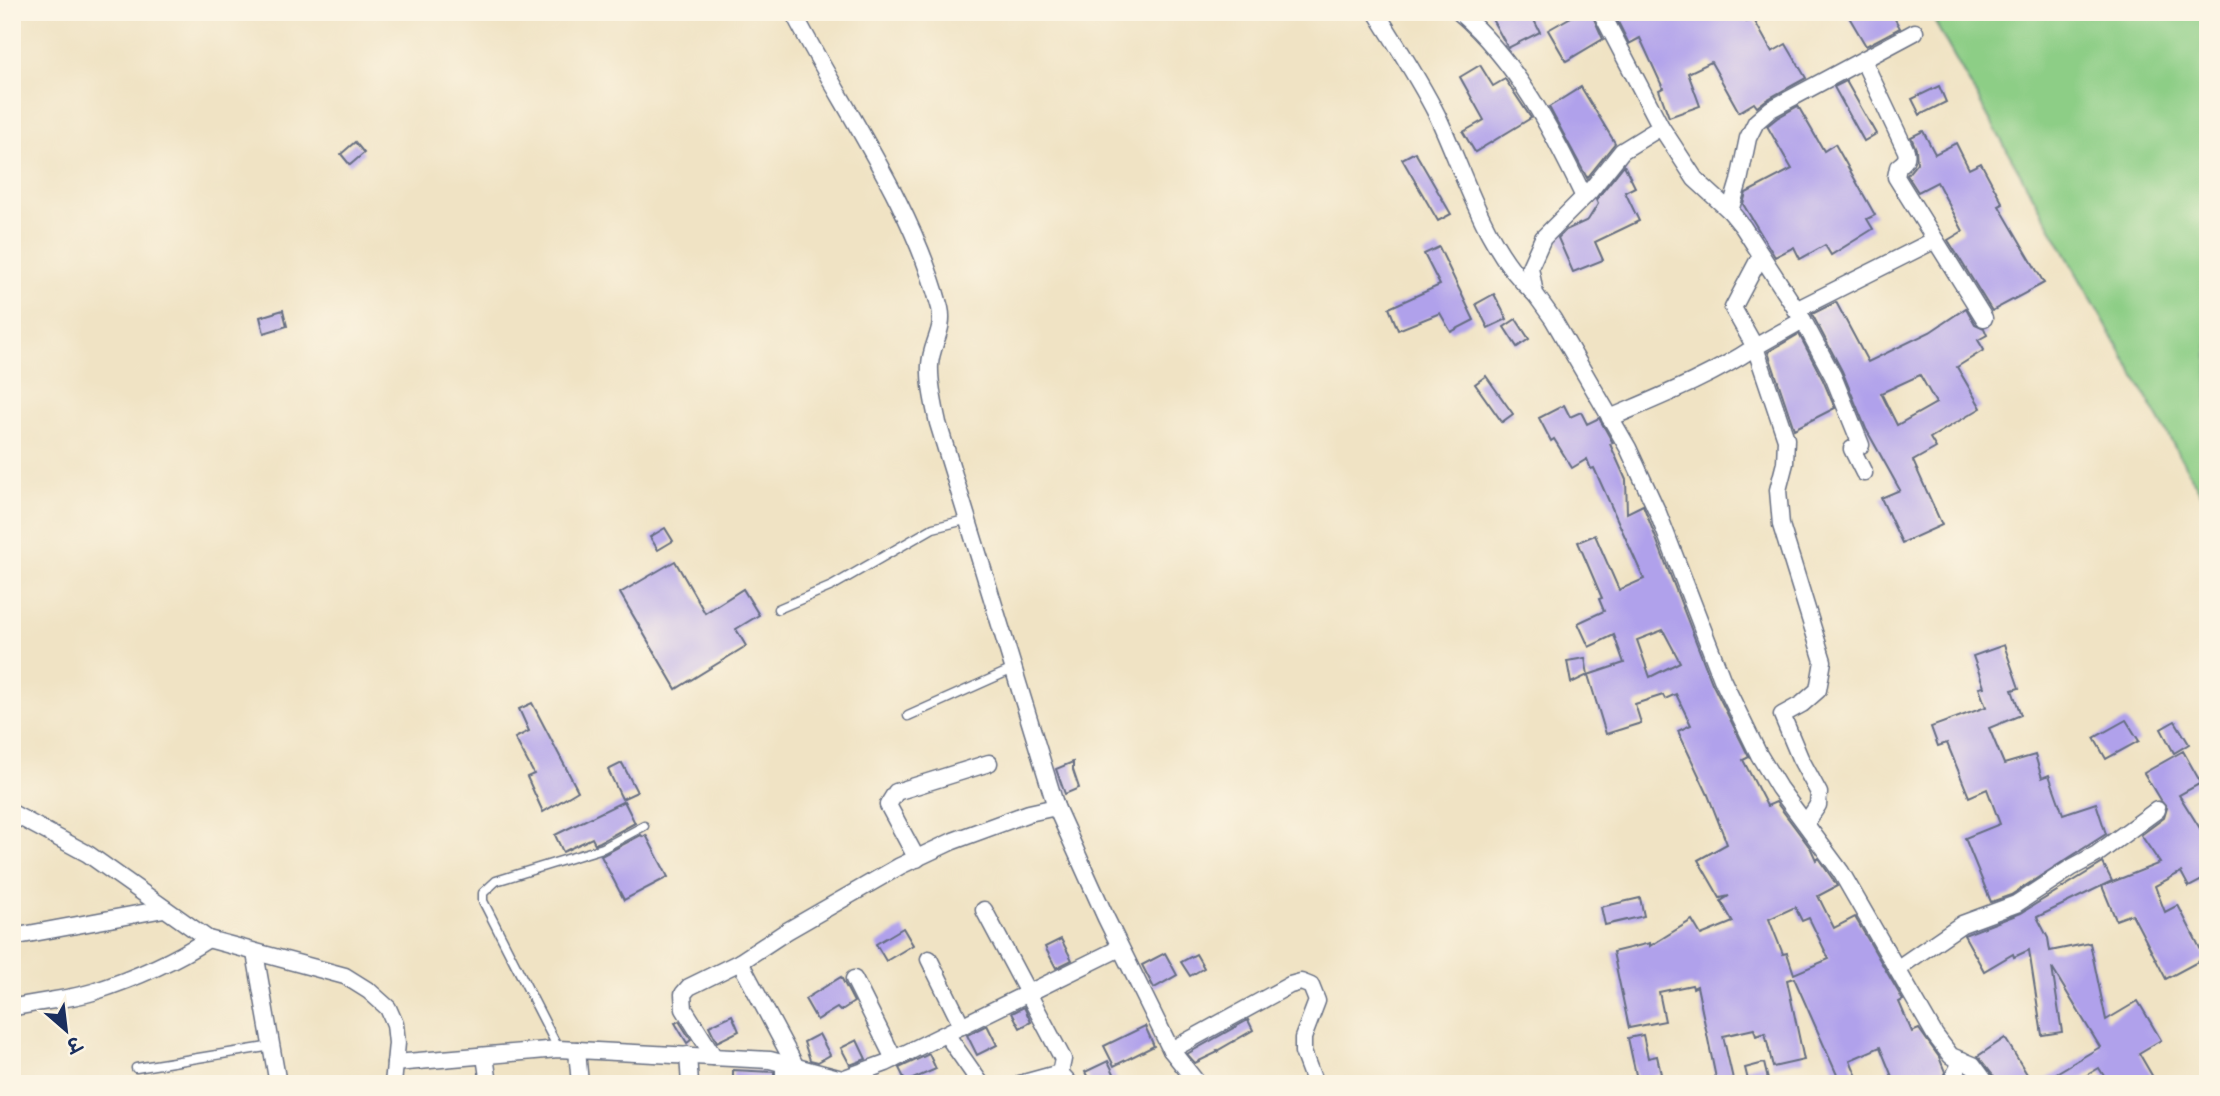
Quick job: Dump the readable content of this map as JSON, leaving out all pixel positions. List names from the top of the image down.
{
  "north": "bottom right"
}
